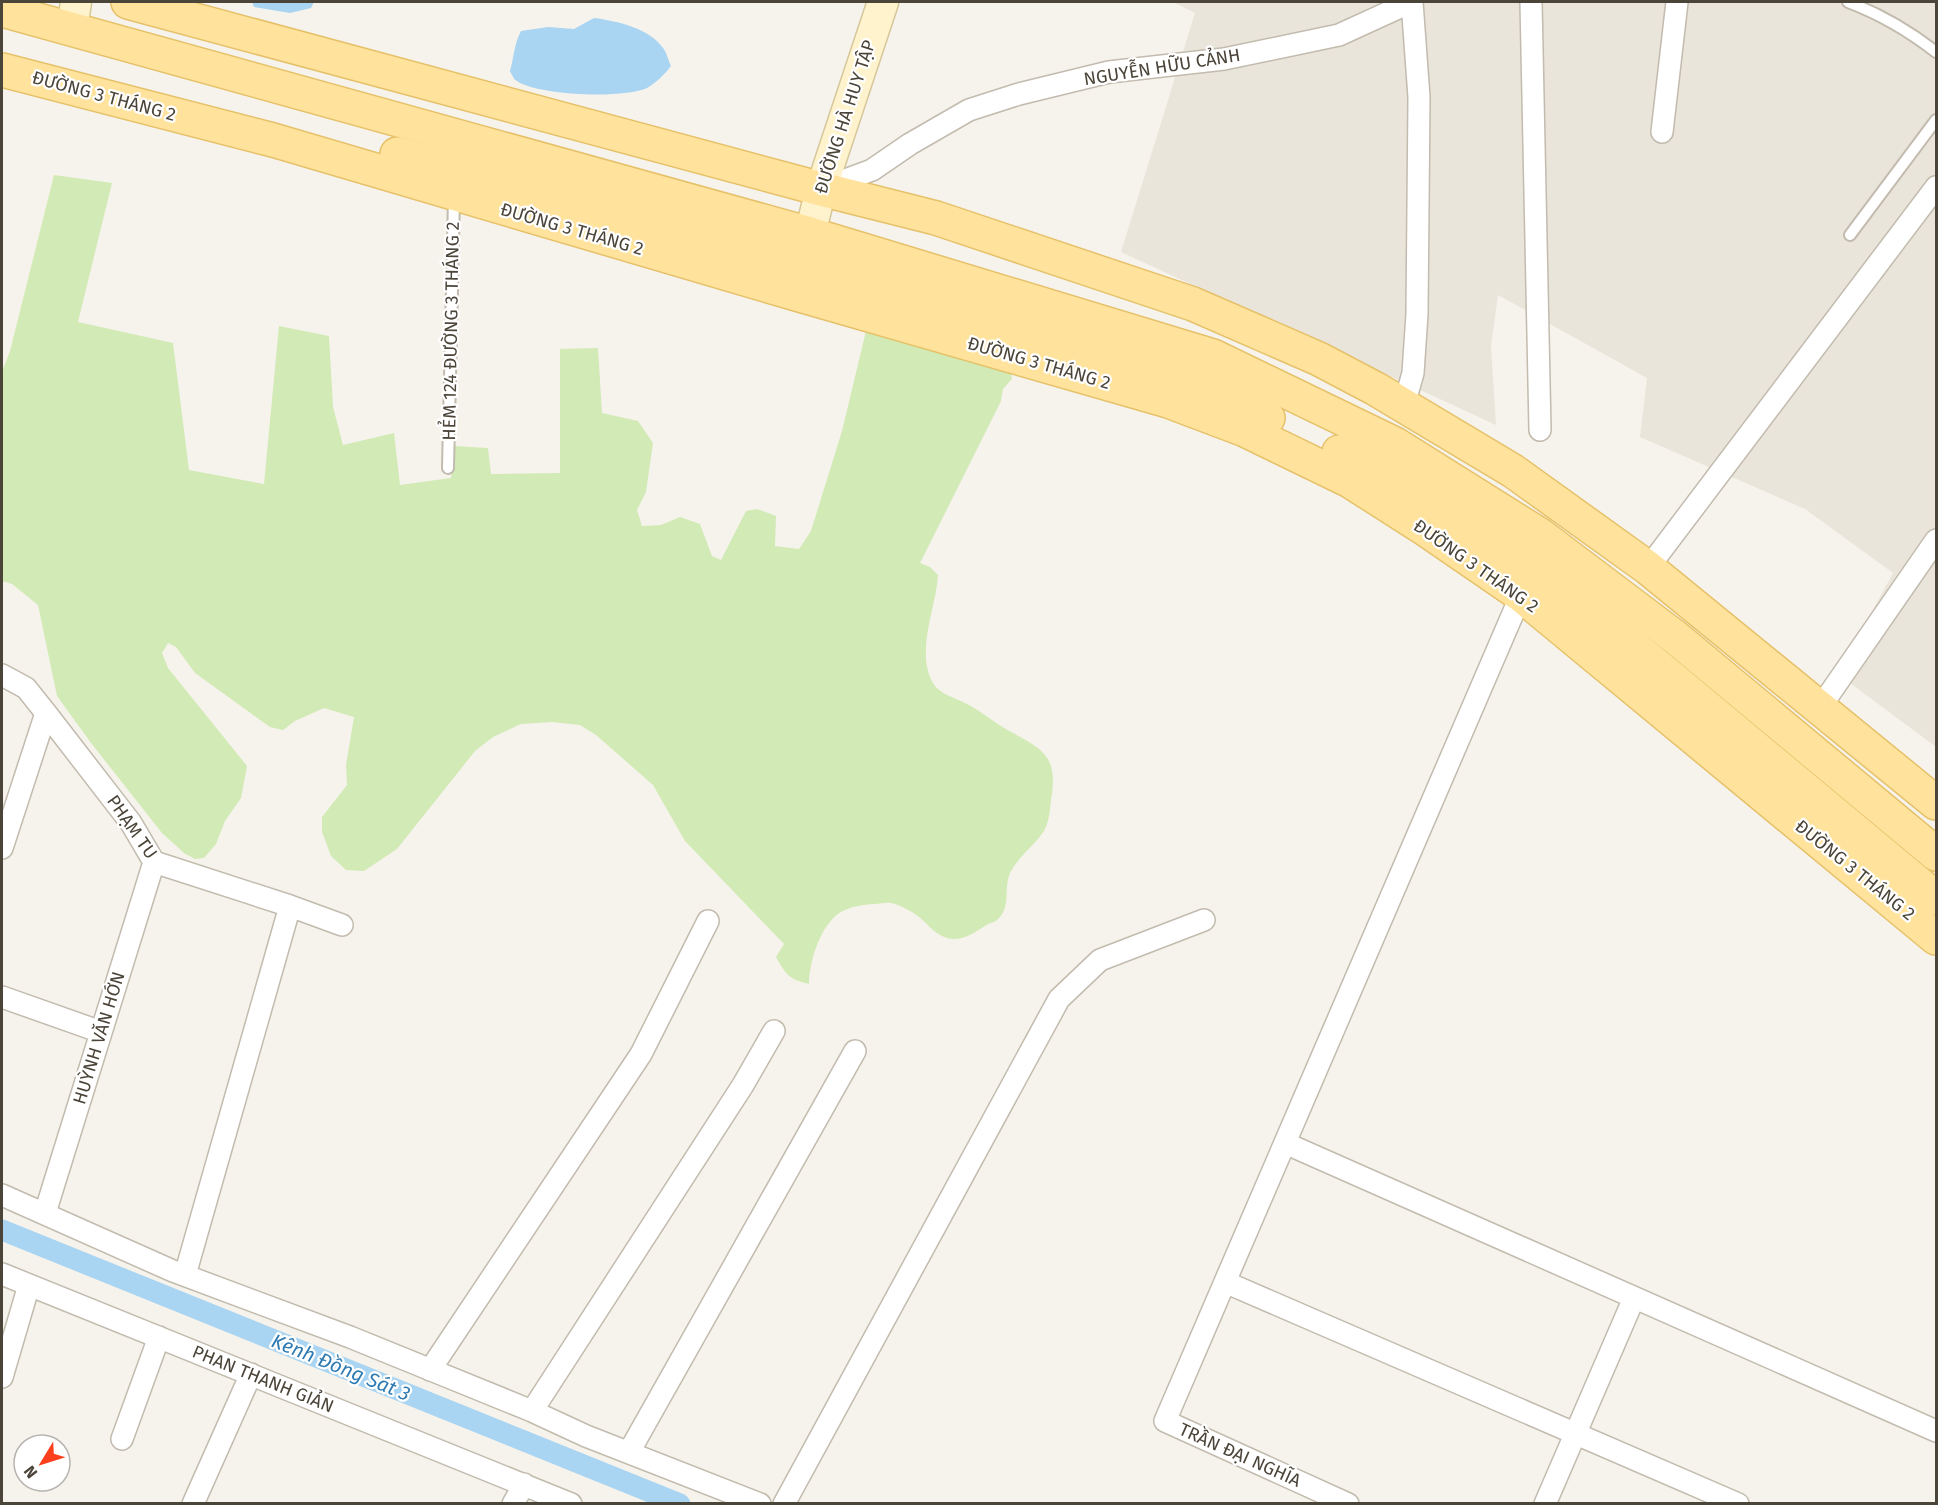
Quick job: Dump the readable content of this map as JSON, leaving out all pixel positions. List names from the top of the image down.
{
  "streets": {
    "main road": ["ĐƯỜNG 3 THÁNG 2"],
    "street": [
      "NGUYỄN HỮU CẢNH",
      "ĐƯỜNG HÀ HUY TẬP",
      "PHẠM TU",
      "HUỲNH VĂN HỚN",
      "PHAN THANH GIẢN",
      "TRẦN ĐẠI NGHĨA"
    ],
    "lane": ["HẺM 124 ĐƯỜNG 3 THÁNG 2"]
  },
  "crossings": [
    ["NGUYỄN HỮU CẢNH", "ĐƯỜNG HÀ HUY TẬP"],
    ["ĐƯỜNG 3 THÁNG 2", "HẺM 124 ĐƯỜNG 3 THÁNG 2"],
    ["PHẠM TU", "HUỲNH VĂN HỚN"]
  ],
  "water": ["Kênh Đồng Sát 3"],
  "north": "bottom left"
}
